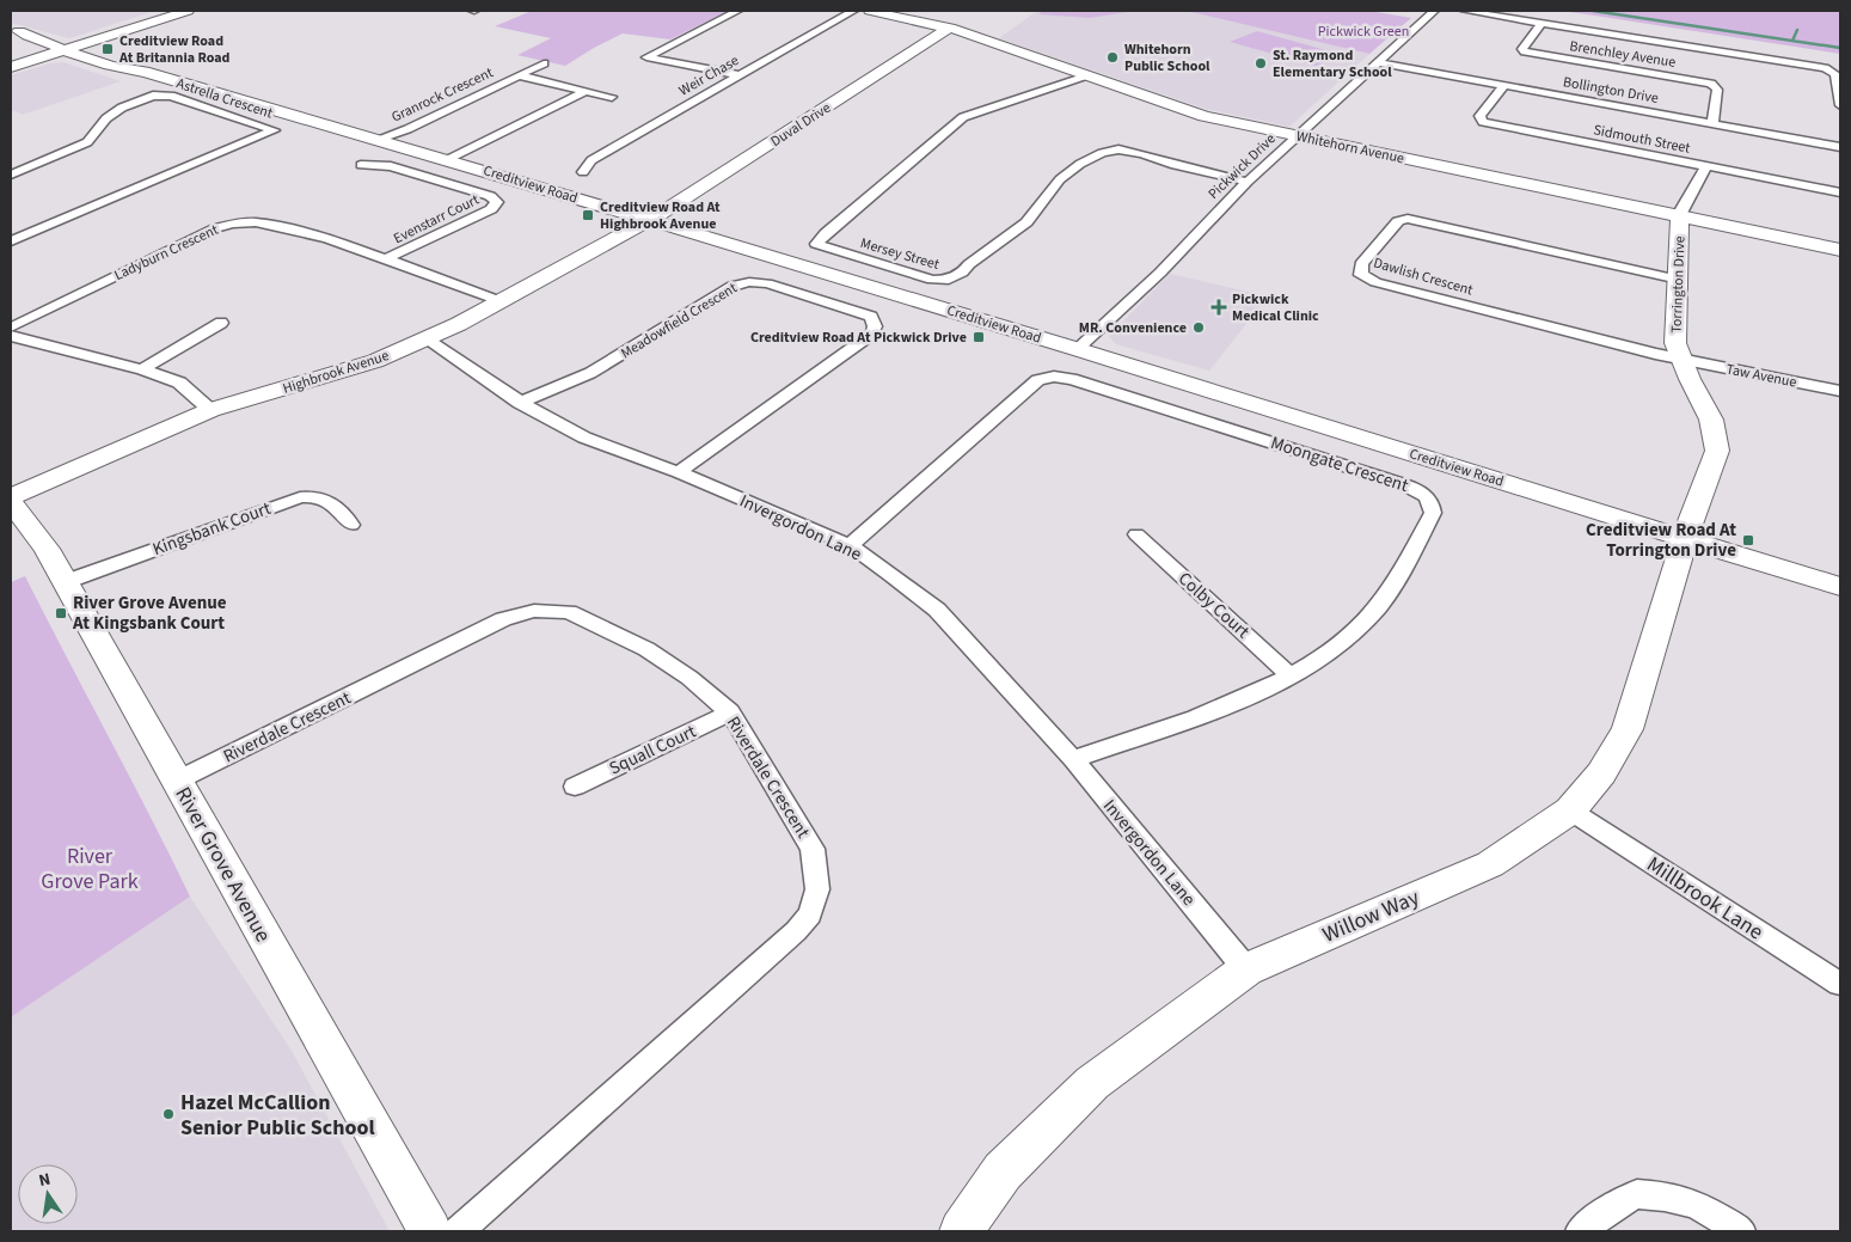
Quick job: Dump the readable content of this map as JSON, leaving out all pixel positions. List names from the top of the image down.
{
  "streets": {
    "street": [
      "Brenchley Avenue",
      "Weir Chase",
      "Bollington Drive",
      "Granrock Crescent",
      "Astrella Crescent",
      "Duval Drive",
      "Sidmouth Street",
      "Whitehorn Avenue",
      "Pickwick Drive",
      "Creditview Road",
      "Evenstarr Court",
      "Ladyburn Crescent",
      "Mersey Street",
      "Dawlish Crescent",
      "Torrington Drive",
      "Meadowfield Crescent",
      "Highbrook Avenue",
      "Taw Avenue",
      "Moongate Crescent",
      "Invergordon Lane",
      "Kingsbank Court",
      "Colby Court",
      "Riverdale Crescent",
      "Squall Court",
      "River Grove Avenue",
      "Millbrook Lane",
      "Willow Way"
    ]
  },
  "crossings": [
    ["Brenchley Avenue", "Bollington Drive"],
    ["Bollington Drive", "Sidmouth Street"],
    ["Bollington Drive", "Pickwick Drive"],
    ["Granrock Crescent", "Creditview Road"],
    ["Duval Drive", "Whitehorn Avenue"],
    ["Duval Drive", "Creditview Road"],
    ["Duval Drive", "Highbrook Avenue"],
    ["Sidmouth Street", "Torrington Drive"],
    ["Whitehorn Avenue", "Pickwick Drive"],
    ["Whitehorn Avenue", "Mersey Street"],
    ["Whitehorn Avenue", "Torrington Drive"],
    ["Pickwick Drive", "Creditview Road"],
    ["Pickwick Drive", "Mersey Street"],
    ["Creditview Road", "Torrington Drive"],
    ["Creditview Road", "Highbrook Avenue"],
    ["Creditview Road", "Willow Way"],
    ["Evenstarr Court", "Ladyburn Crescent"],
    ["Ladyburn Crescent", "Highbrook Avenue"],
    ["Dawlish Crescent", "Torrington Drive"],
    ["Dawlish Crescent", "Taw Avenue"],
    ["Torrington Drive", "Taw Avenue"],
    ["Torrington Drive", "Willow Way"],
    ["Meadowfield Crescent", "Invergordon Lane"],
    ["Highbrook Avenue", "Invergordon Lane"],
    ["Moongate Crescent", "Invergordon Lane"],
    ["Moongate Crescent", "Colby Court"],
    ["Invergordon Lane", "Willow Way"],
    ["Kingsbank Court", "River Grove Avenue"],
    ["Riverdale Crescent", "Squall Court"],
    ["Riverdale Crescent", "River Grove Avenue"],
    ["Millbrook Lane", "Willow Way"]
  ],
  "parks": ["Pickwick Green", "River Grove Park"],
  "places": {
    "transit": [
      "Creditview Road At Britannia Road",
      "Creditview Road At Highbrook Avenue",
      "Creditview Road At Pickwick Drive",
      "Creditview Road At Torrington Drive",
      "River Grove Avenue At Kingsbank Court"
    ],
    "other": [
      "Whitehorn Public School",
      "St. Raymond Elementary School",
      "MR. Convenience",
      "Hazel McCallion Senior Public School"
    ],
    "health": ["Pickwick Medical Clinic"]
  },
  "north": "top"
}
